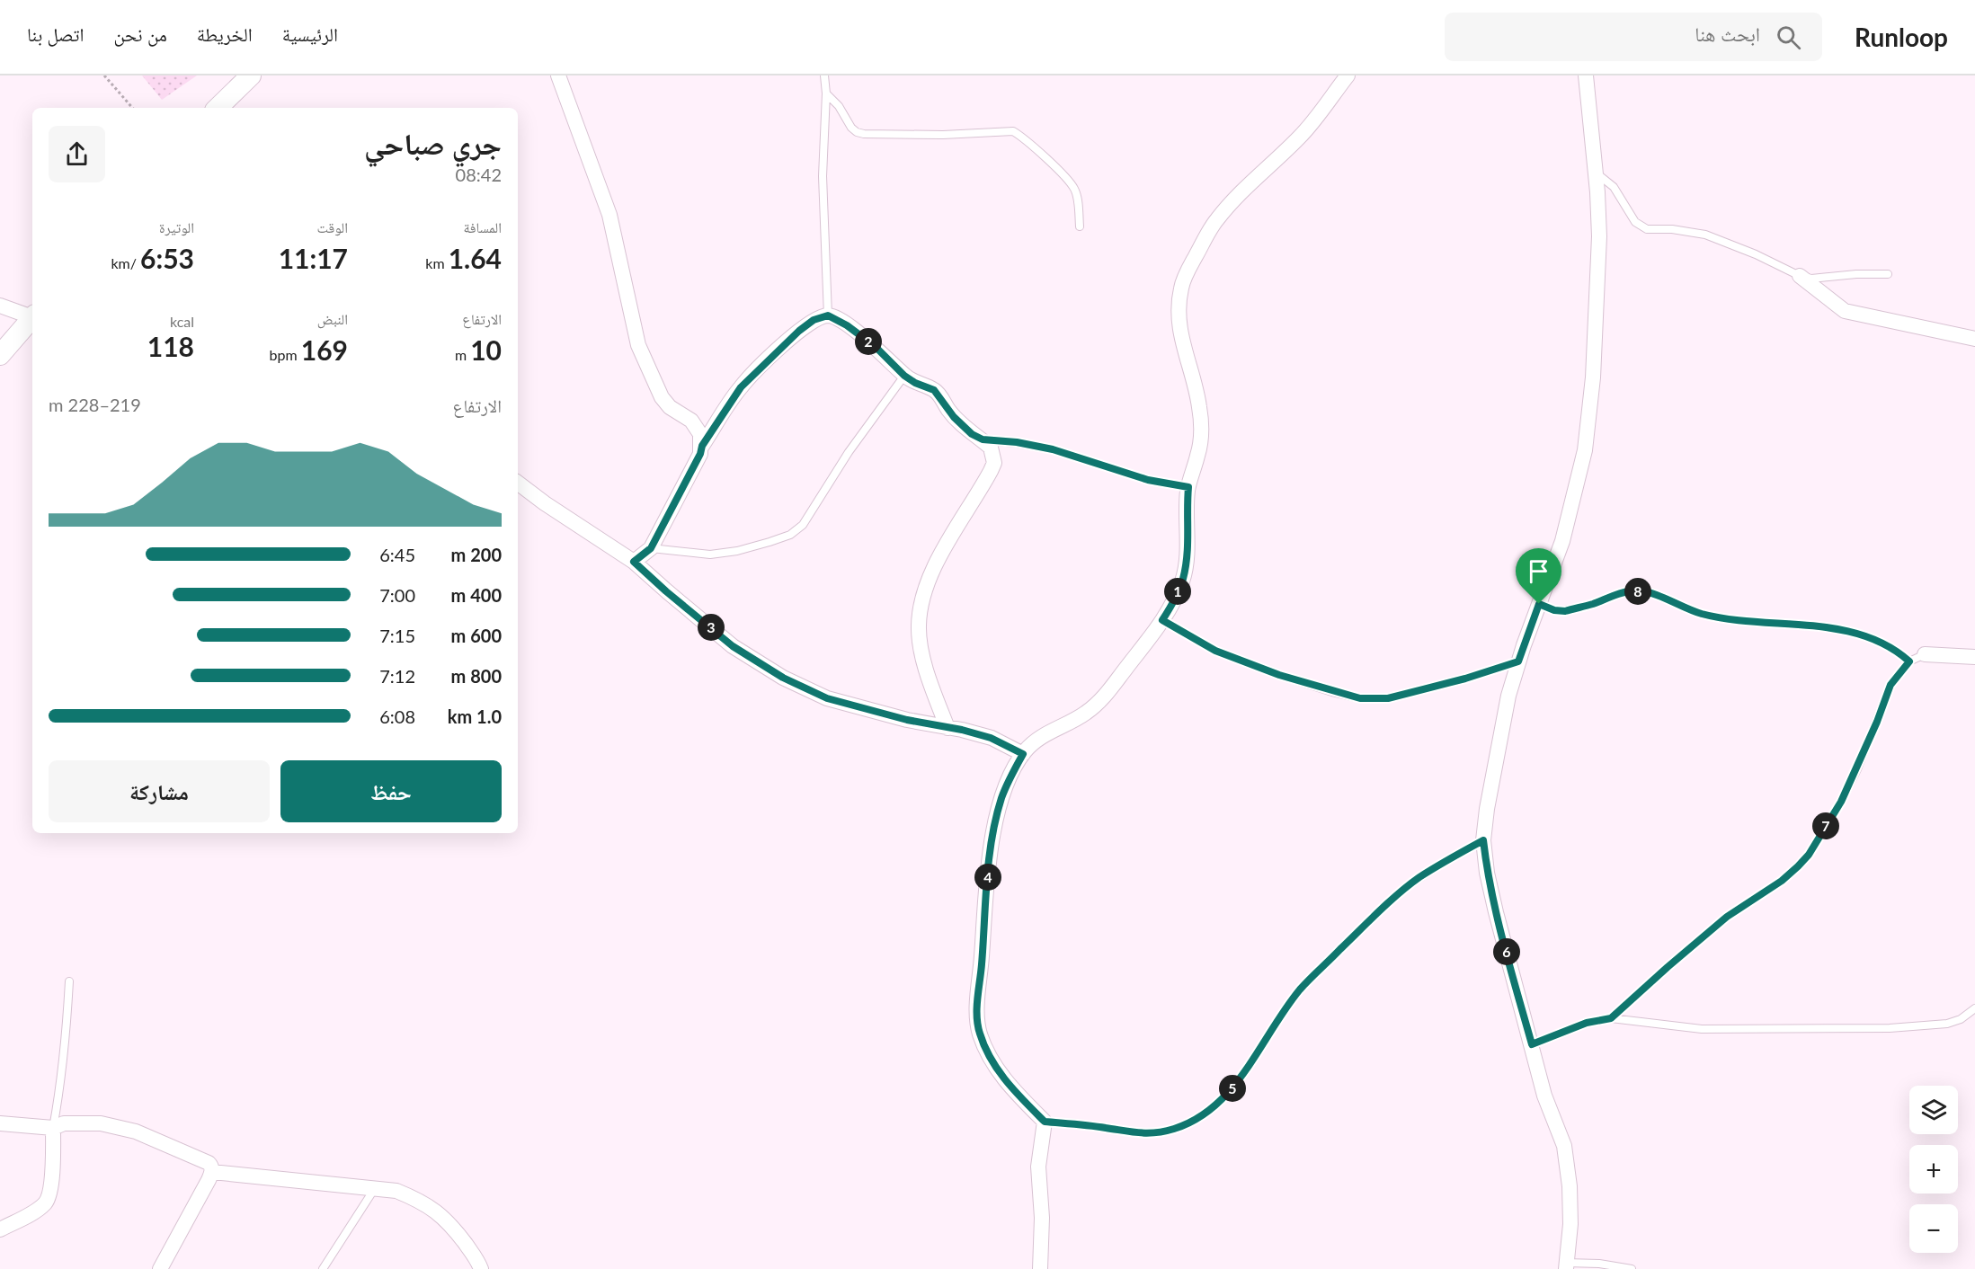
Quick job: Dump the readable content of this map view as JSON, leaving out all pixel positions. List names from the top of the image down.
{
  "page": {
    "header": "Runloop",
    "search": "ابحث هنا",
    "nav": [
      "الرئيسية",
      "الخريطة",
      "من نحن",
      "اتصل بنا"
    ],
    "heading": ["جري صباحي", "08:42"],
    "stats": [
      ["المسافة", "1.64 km"],
      ["الوقت", "11:17"],
      ["الوتيرة", "6:53 /km"],
      ["الارتفاع", "10 m"],
      ["النبض", "169 bpm"],
      ["kcal", "118"]
    ],
    "pins": [
      "2",
      "1",
      "8",
      "3",
      "7",
      "4",
      "6",
      "5"
    ],
    "chart": ["الارتفاع", "219–228 m"],
    "list": [
      {
        "name": "200 m",
        "note": "6:45"
      },
      {
        "name": "400 m",
        "note": "7:00"
      },
      {
        "name": "600 m",
        "note": "7:15"
      },
      {
        "name": "800 m",
        "note": "7:12"
      },
      {
        "name": "1.0 km",
        "note": "6:08"
      }
    ],
    "buttons": ["حفظ", "مشاركة"],
    "map_buttons": ["+", "−"]
  }
}
